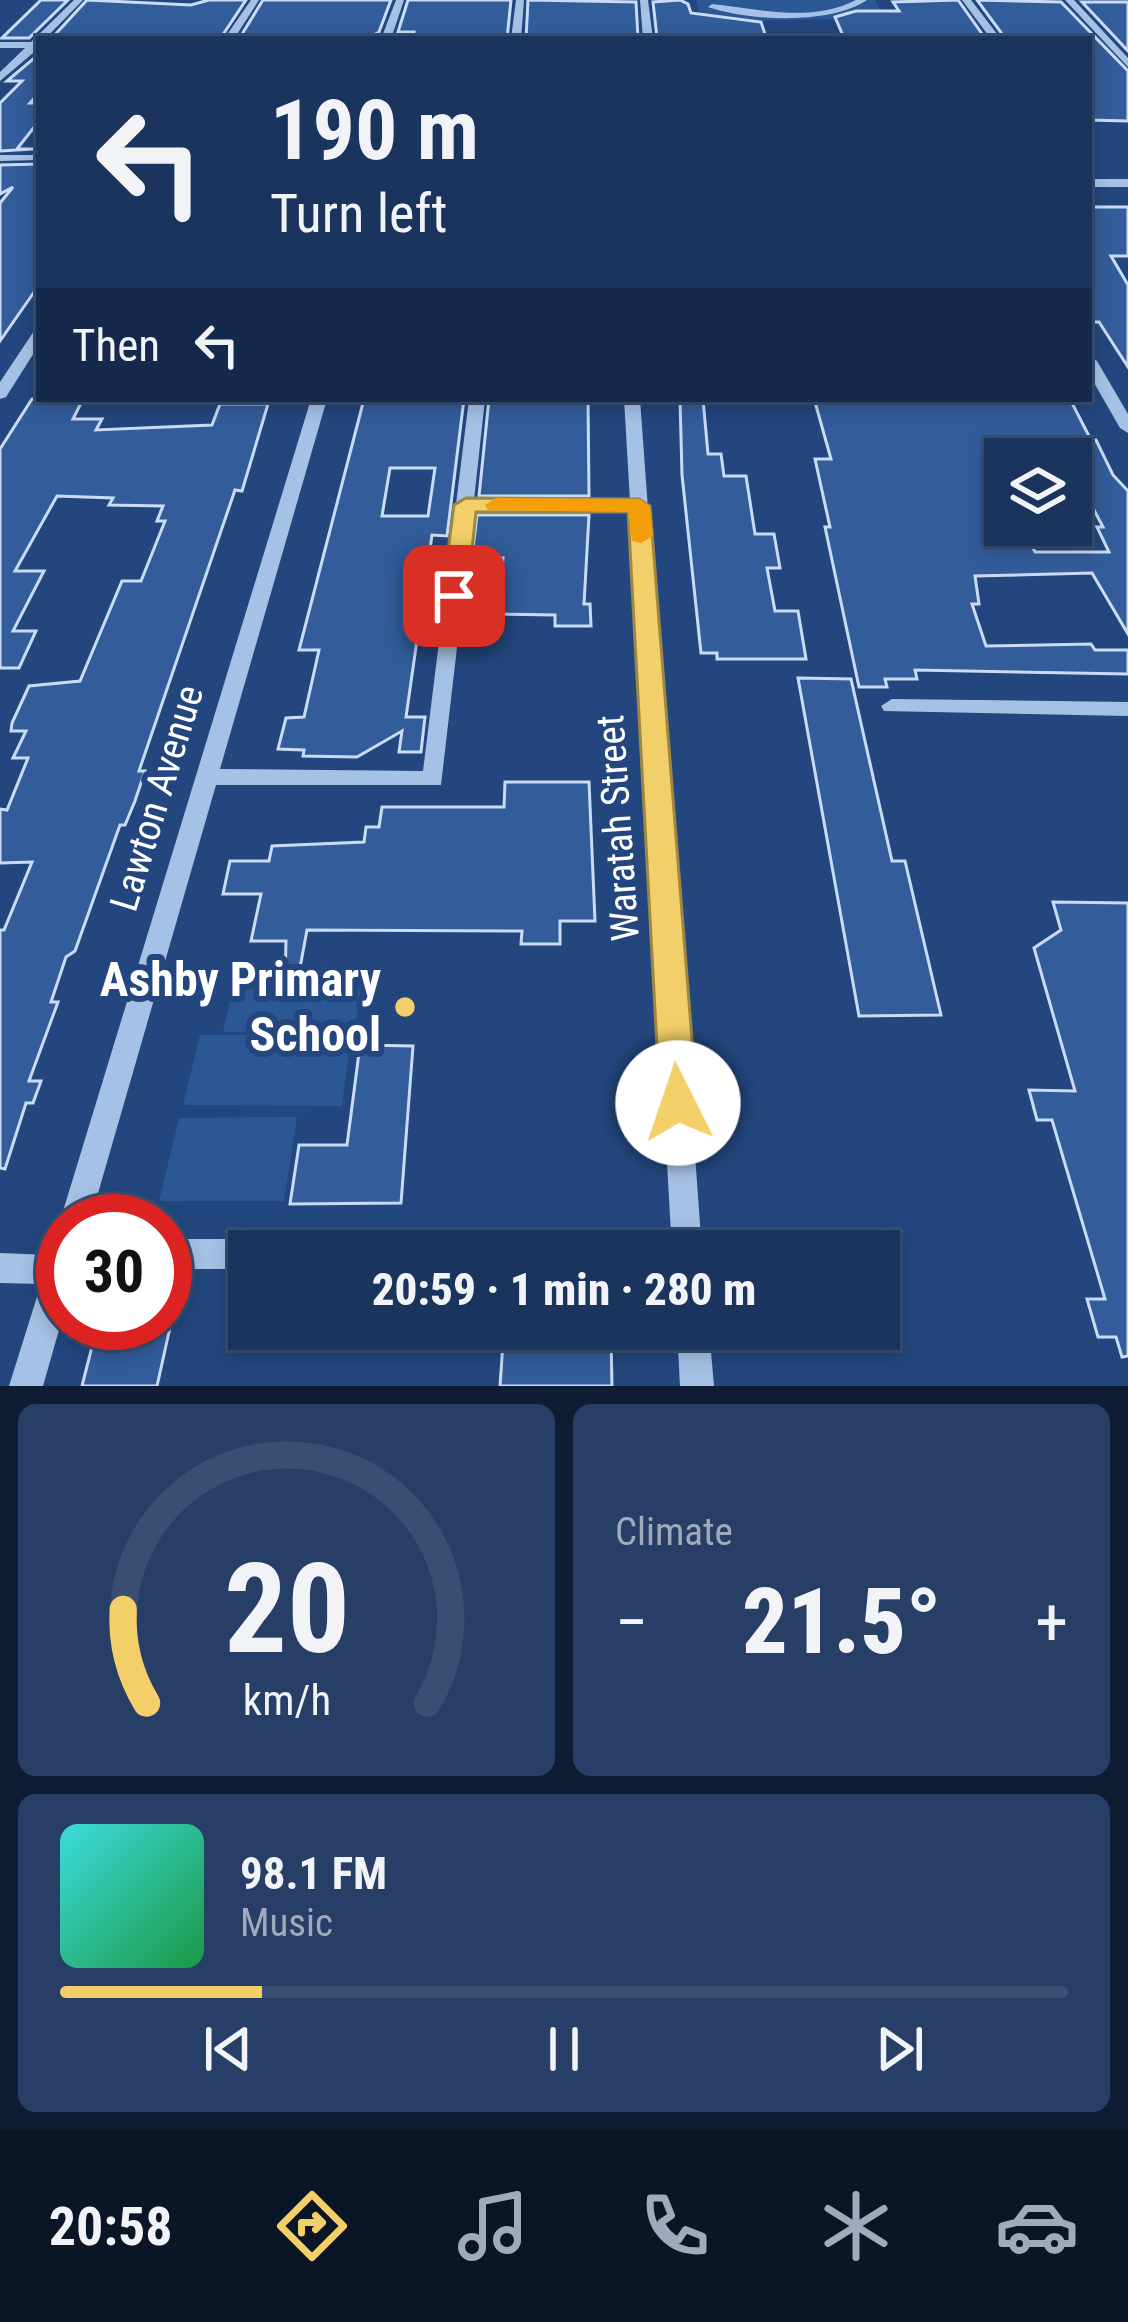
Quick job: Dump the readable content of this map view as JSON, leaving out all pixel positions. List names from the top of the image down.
{
  "streets": {
    "street": ["Lawton Avenue", "Waratah Street"]
  },
  "places": ["Ashby Primary School"],
  "page": {
    "turn": ["190 m", "Turn left"],
    "then": "Then",
    "limit": "30",
    "trip": "20:59 · 1 min · 280 m",
    "tile": "Climate",
    "heat": ["−", "21.5°", "+"],
    "song": ["98.1 FM", "Music"],
    "tabs": "20:58",
    "gauge": ["20", "km/h"]
  }
}
